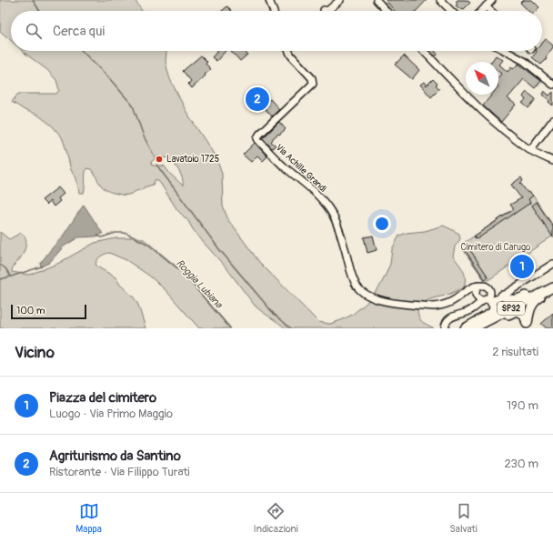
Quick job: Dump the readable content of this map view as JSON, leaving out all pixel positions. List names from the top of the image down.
{
  "streets": {
    "main road": ["SP32"],
    "street": ["Via Achille Grandi"]
  },
  "water": ["Roggia Lubiana"],
  "parks": ["Cimitero di Carugo"],
  "places": ["Lavatoio 1725"],
  "scale_bar": "100 m",
  "north": "top left",
  "page": {
    "search": "Cerca qui",
    "pins": ["2", "1"],
    "scale": "100 m",
    "heading": ["Vicino", "2 risultati"],
    "list": [
      {
        "mark": "1",
        "name": "Piazza del cimitero",
        "note": "Luogo · Via Primo Maggio",
        "value": "190 m"
      },
      {
        "mark": "2",
        "name": "Agriturismo da Santino",
        "note": "Ristorante · Via Filippo Turati",
        "value": "230 m"
      }
    ],
    "nav": ["Mappa", "Indicazioni", "Salvati"]
  }
}
